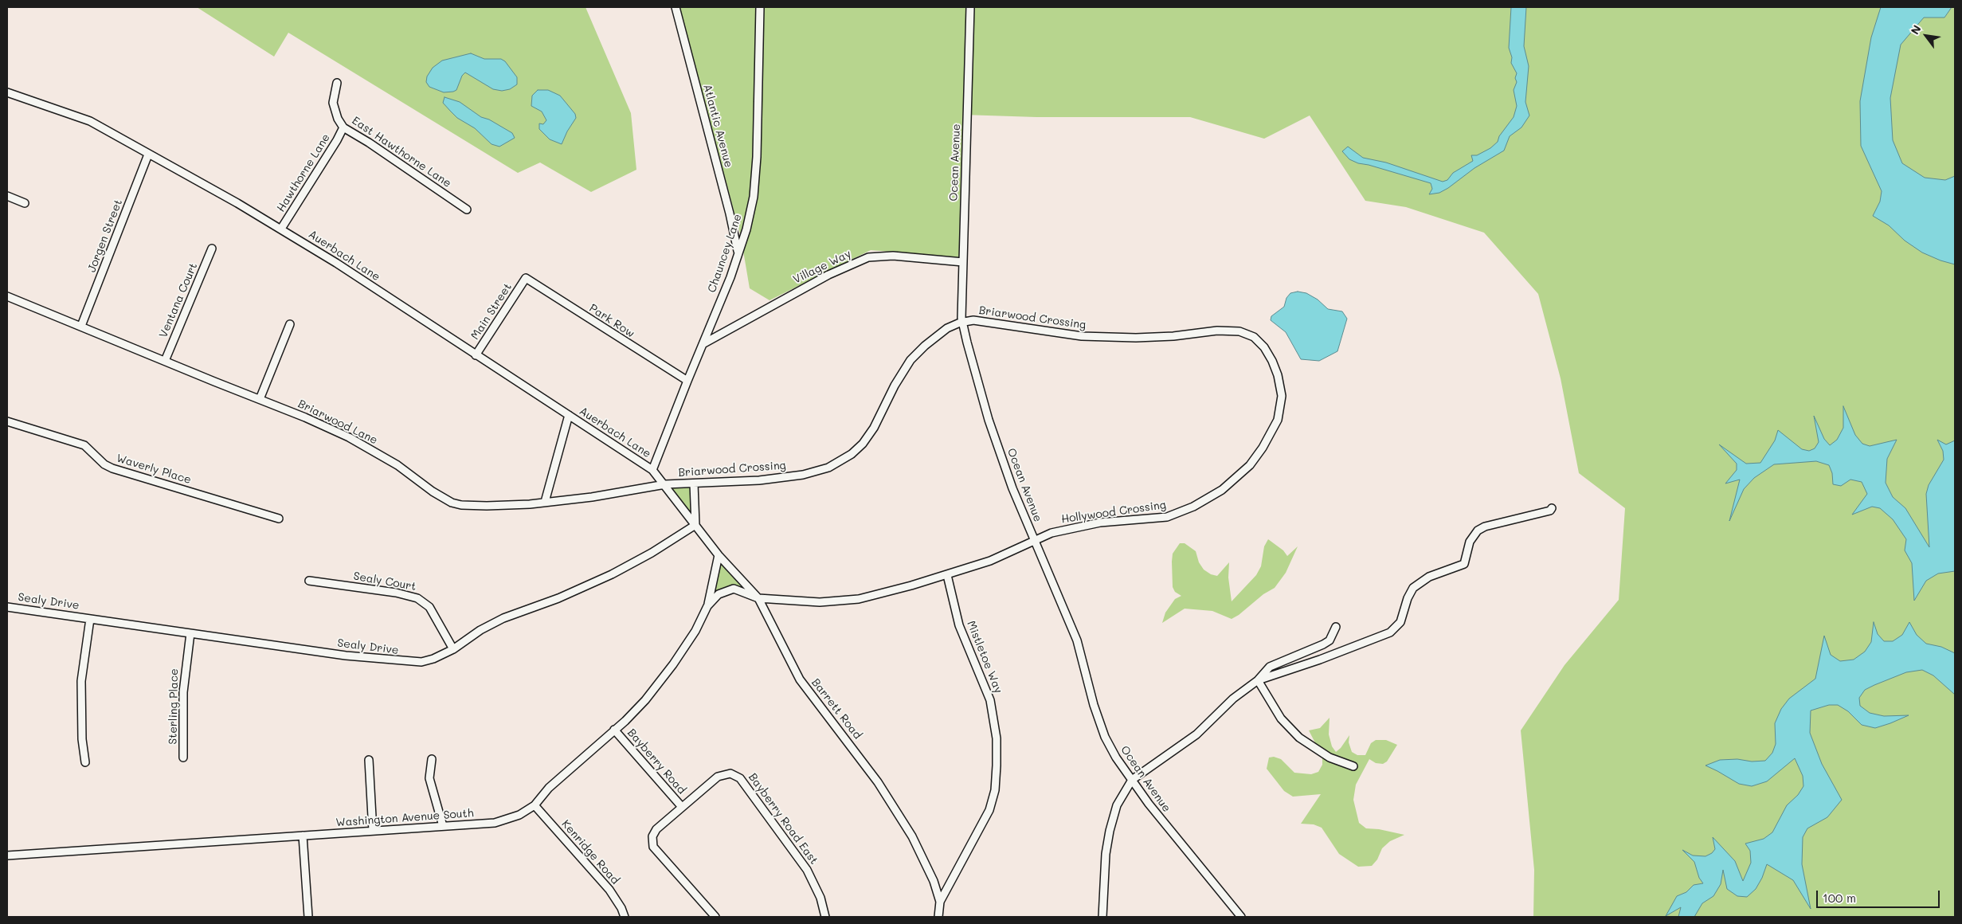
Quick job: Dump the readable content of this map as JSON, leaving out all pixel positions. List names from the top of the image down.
{
  "streets": {
    "street": [
      "Atlantic Avenue",
      "East Hawthorne Lane",
      "Ocean Avenue",
      "Hawthorne Lane",
      "Jorgen Street",
      "Chauncey Lane",
      "Auerbach Lane",
      "Village Way",
      "Ventana Court",
      "Main Street",
      "Briarwood Crossing",
      "Park Row",
      "Briarwood Lane",
      "Waverly Place",
      "Hollywood Crossing",
      "Sealy Court",
      "Sealy Drive",
      "Mistletoe Way",
      "Sterling Place",
      "Barrett Road",
      "Bayberry Road",
      "Washington Avenue South",
      "Bayberry Road East",
      "Kenridge Road"
    ]
  },
  "crossings": [
    ["Atlantic Avenue", "Chauncey Lane"],
    ["East Hawthorne Lane", "Hawthorne Lane"],
    ["Ocean Avenue", "Village Way"],
    ["Ocean Avenue", "Briarwood Crossing"],
    ["Ocean Avenue", "Hollywood Crossing"],
    ["Hawthorne Lane", "Auerbach Lane"],
    ["Jorgen Street", "Auerbach Lane"],
    ["Jorgen Street", "Briarwood Lane"],
    ["Chauncey Lane", "Auerbach Lane"],
    ["Chauncey Lane", "Village Way"],
    ["Chauncey Lane", "Park Row"],
    ["Auerbach Lane", "Main Street"],
    ["Ventana Court", "Briarwood Lane"],
    ["Main Street", "Park Row"],
    ["Briarwood Crossing", "Briarwood Lane"],
    ["Briarwood Crossing", "Hollywood Crossing"],
    ["Briarwood Crossing", "Barrett Road"],
    ["Briarwood Lane", "Barrett Road"],
    ["Hollywood Crossing", "Mistletoe Way"],
    ["Hollywood Crossing", "Barrett Road"],
    ["Hollywood Crossing", "Washington Avenue South"],
    ["Sealy Court", "Sealy Drive"],
    ["Sealy Drive", "Sterling Place"],
    ["Sealy Drive", "Barrett Road"],
    ["Mistletoe Way", "Barrett Road"],
    ["Barrett Road", "Washington Avenue South"],
    ["Bayberry Road", "Washington Avenue South"],
    ["Bayberry Road", "Bayberry Road East"],
    ["Washington Avenue South", "Kenridge Road"]
  ],
  "scale_bar": "100 m",
  "north": "top left"
}
